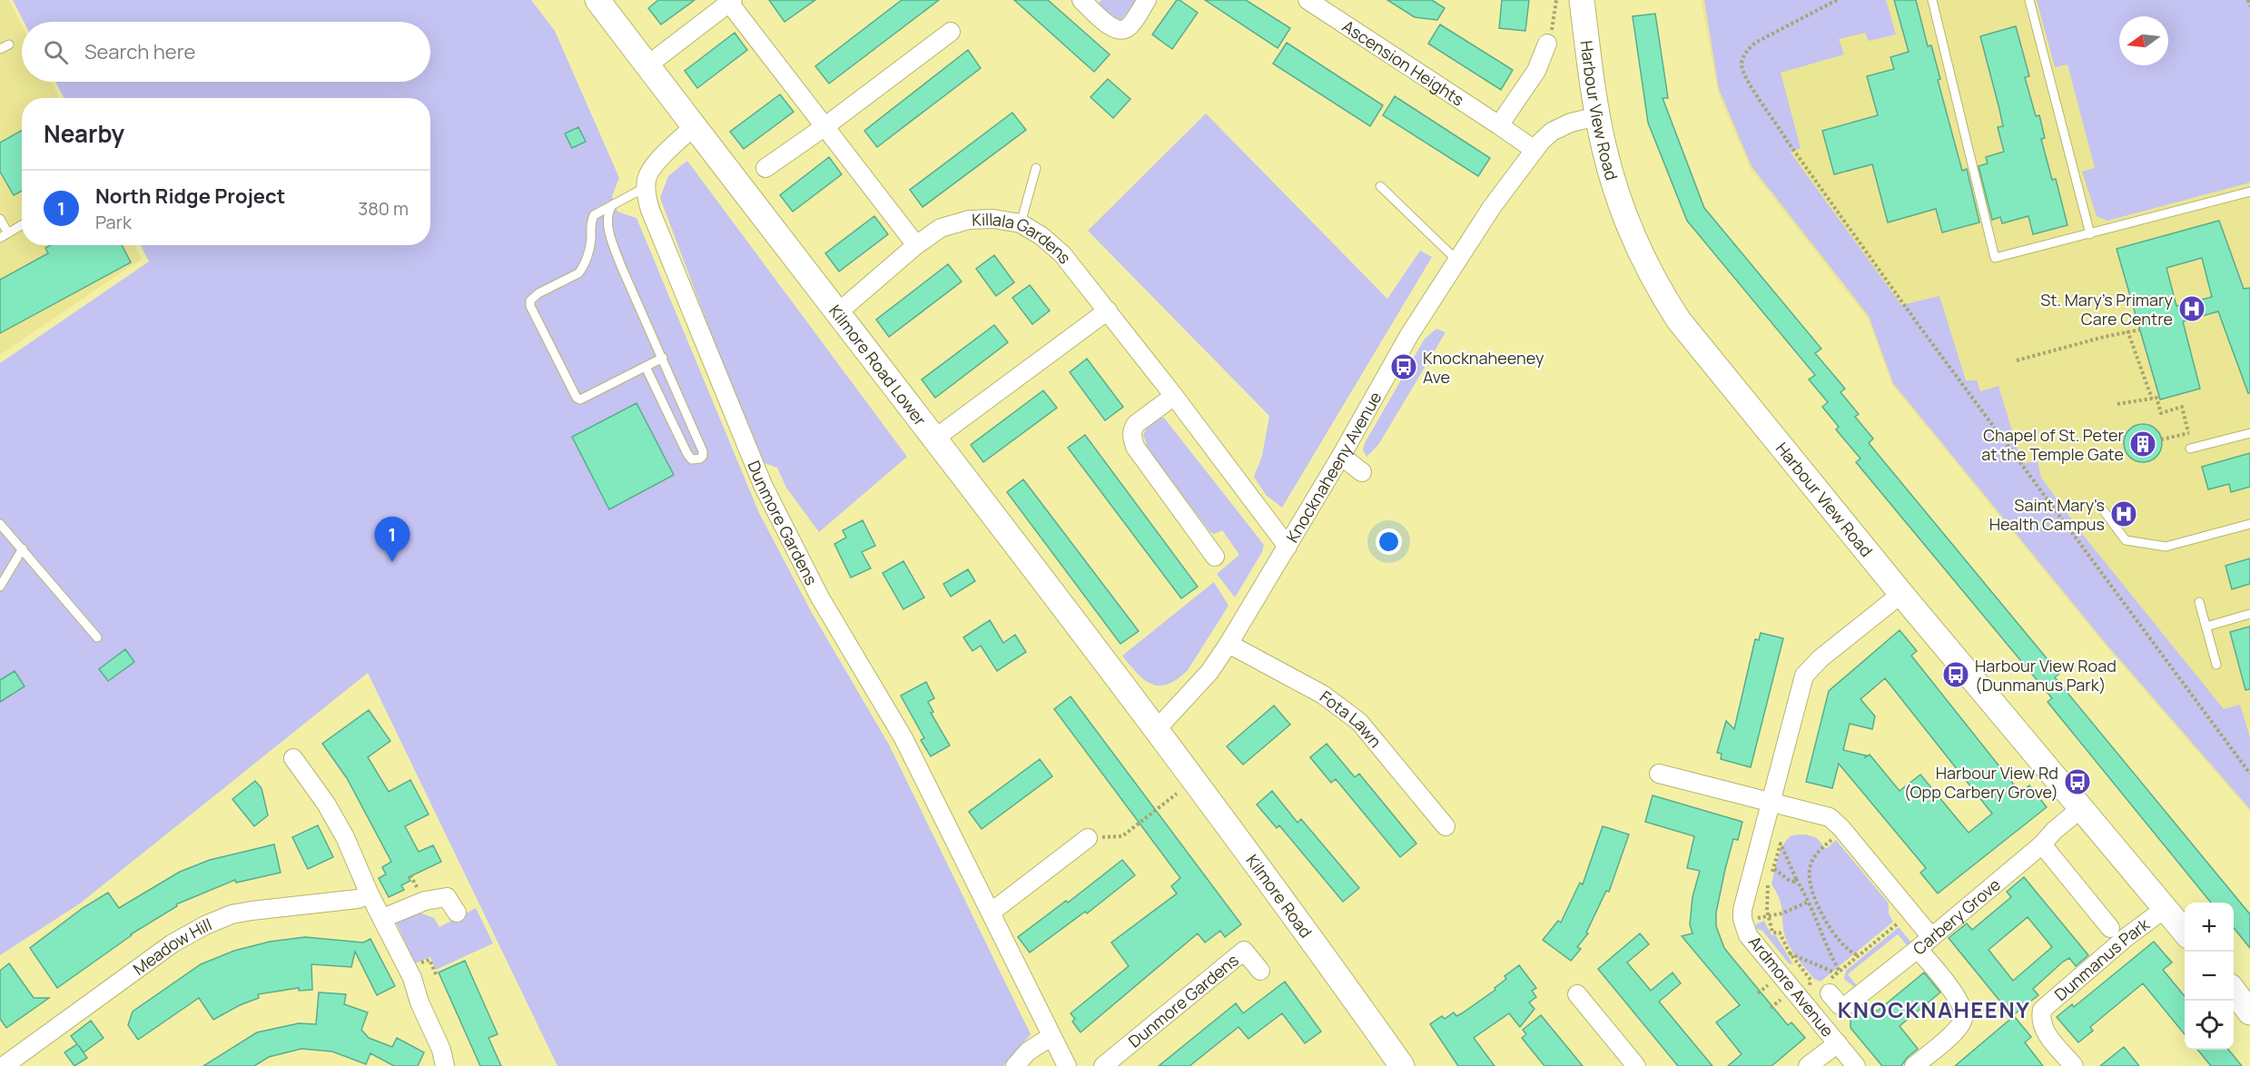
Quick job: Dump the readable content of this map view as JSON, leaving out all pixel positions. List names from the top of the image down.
{
  "streets": {
    "street": [
      "Ascension Heights",
      "Harbour View Road",
      "Killala Gardens",
      "Kilmore Road Lower",
      "Knocknaheeny Avenue",
      "Dunmore Gardens",
      "Fota Lawn",
      "Kilmore Road",
      "Carbery Grove",
      "Meadow Hill",
      "Dunmanus Park",
      "Ardmore Avenue"
    ]
  },
  "crossings": [
    ["Ascension Heights", "Knocknaheeny Avenue"],
    ["Harbour View Road", "Knocknaheeny Avenue"],
    ["Harbour View Road", "Carbery Grove"],
    ["Harbour View Road", "Dunmanus Park"],
    ["Harbour View Road", "Ardmore Avenue"],
    ["Killala Gardens", "Kilmore Road Lower"],
    ["Killala Gardens", "Knocknaheeny Avenue"],
    ["Kilmore Road Lower", "Knocknaheeny Avenue"],
    ["Kilmore Road Lower", "Kilmore Road"],
    ["Knocknaheeny Avenue", "Fota Lawn"],
    ["Knocknaheeny Avenue", "Kilmore Road"],
    ["Carbery Grove", "Dunmanus Park"]
  ],
  "districts": ["KNOCKNAHEENY"],
  "places": {
    "hospital": ["St. Mary's Primary Care Centre", "Saint Mary's Health Campus"],
    "bus stop": ["Knocknaheeney Ave", "Harbour View Road (Dunmanus Park)", "Harbour View Rd (Opp Carbery Grove)"],
    "building": ["Chapel of St. Peter at the Temple Gate"]
  },
  "north": "left",
  "page": {
    "search": "Search here",
    "heading": "Nearby",
    "list": [
      {
        "mark": "1",
        "name": "North Ridge Project",
        "note": "Park",
        "value": "380 m"
      }
    ],
    "pins": "1",
    "map_buttons": ["+", "−"]
  }
}
